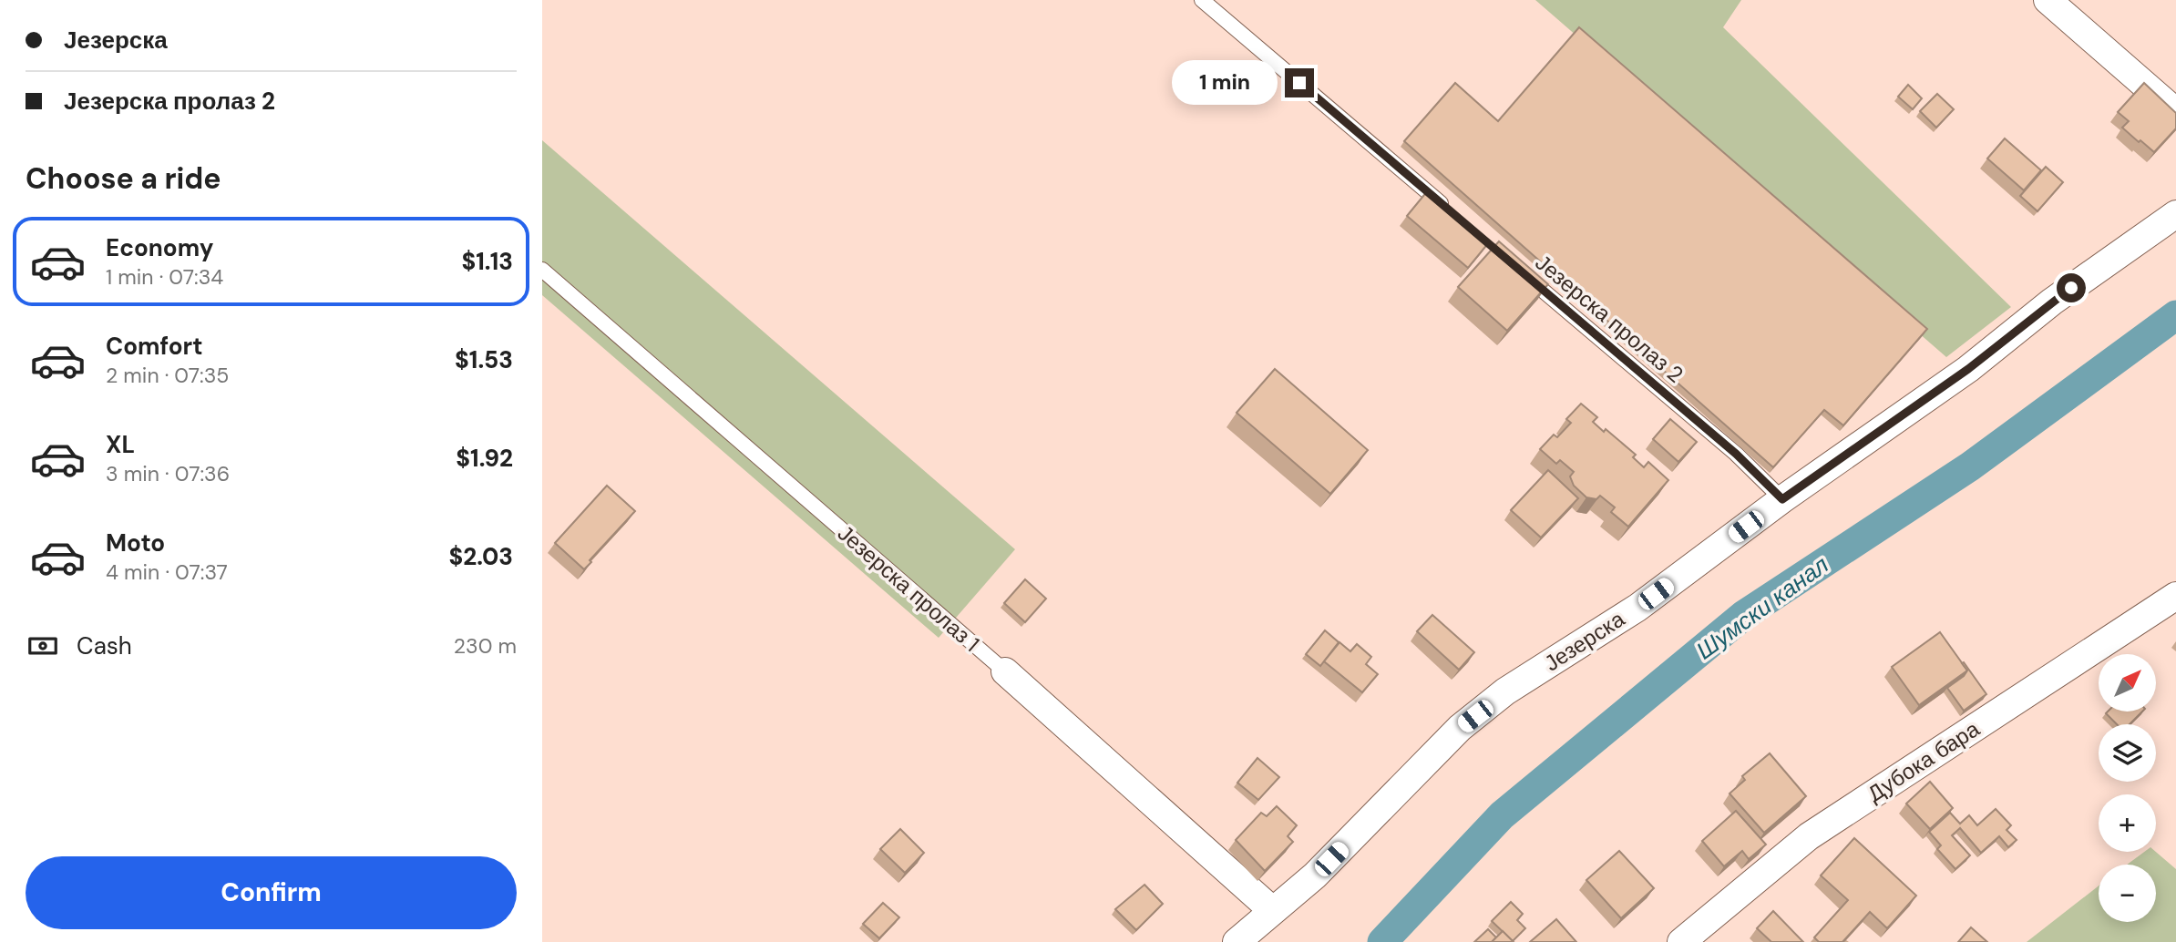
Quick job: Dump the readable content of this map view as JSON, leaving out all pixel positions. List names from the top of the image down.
{
  "streets": {
    "street": ["Језерска пролаз 1", "Језерска", "Дубока бара"],
    "lane": ["Језерска пролаз 2"]
  },
  "crossings": [
    ["Језерска пролаз 2", "Језерска"],
    ["Језерска пролаз 1", "Језерска"]
  ],
  "water": ["Шумски канал"],
  "north": "top right",
  "page": {
    "banner": ["Језерска", "Језерска пролаз 2"],
    "bubble": "1 min",
    "heading": "Choose a ride",
    "list": [
      {
        "name": "Economy",
        "note": "1 min · 07:34",
        "value": "$1.13"
      },
      {
        "name": "Comfort",
        "note": "2 min · 07:35",
        "value": "$1.53"
      },
      {
        "name": "XL",
        "note": "3 min · 07:36",
        "value": "$1.92"
      },
      {
        "name": "Moto",
        "note": "4 min · 07:37",
        "value": "$2.03"
      }
    ],
    "pay": ["Cash", "230 m"],
    "map_buttons": ["+", "−"],
    "buttons": "Confirm"
  }
}
